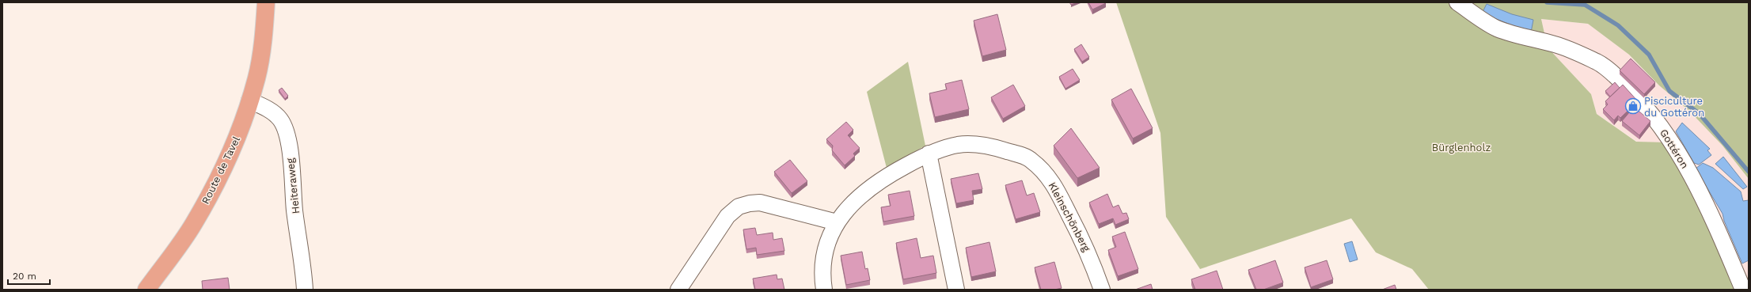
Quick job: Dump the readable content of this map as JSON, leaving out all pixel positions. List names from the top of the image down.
{
  "streets": {
    "main road": ["Route de Tavel"],
    "street": ["Gottéron", "Heiteraweg", "Kleinschönberg"]
  },
  "crossings": [
    ["Route de Tavel", "Heiteraweg"]
  ],
  "parks": ["Bürglenholz"],
  "places": {
    "shop": ["Pisciculture du Gottéron"]
  },
  "scale_bar": "20 m"
}
